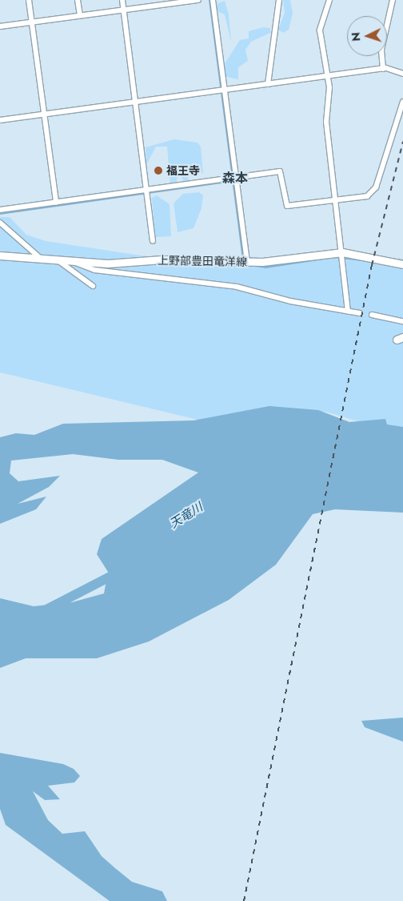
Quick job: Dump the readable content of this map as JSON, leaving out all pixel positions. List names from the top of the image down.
{
  "streets": {
    "main road": ["上野部豊田竜洋線"]
  },
  "districts": ["森本"],
  "water": ["天竜川"],
  "places": ["福王寺"],
  "north": "left"
}
